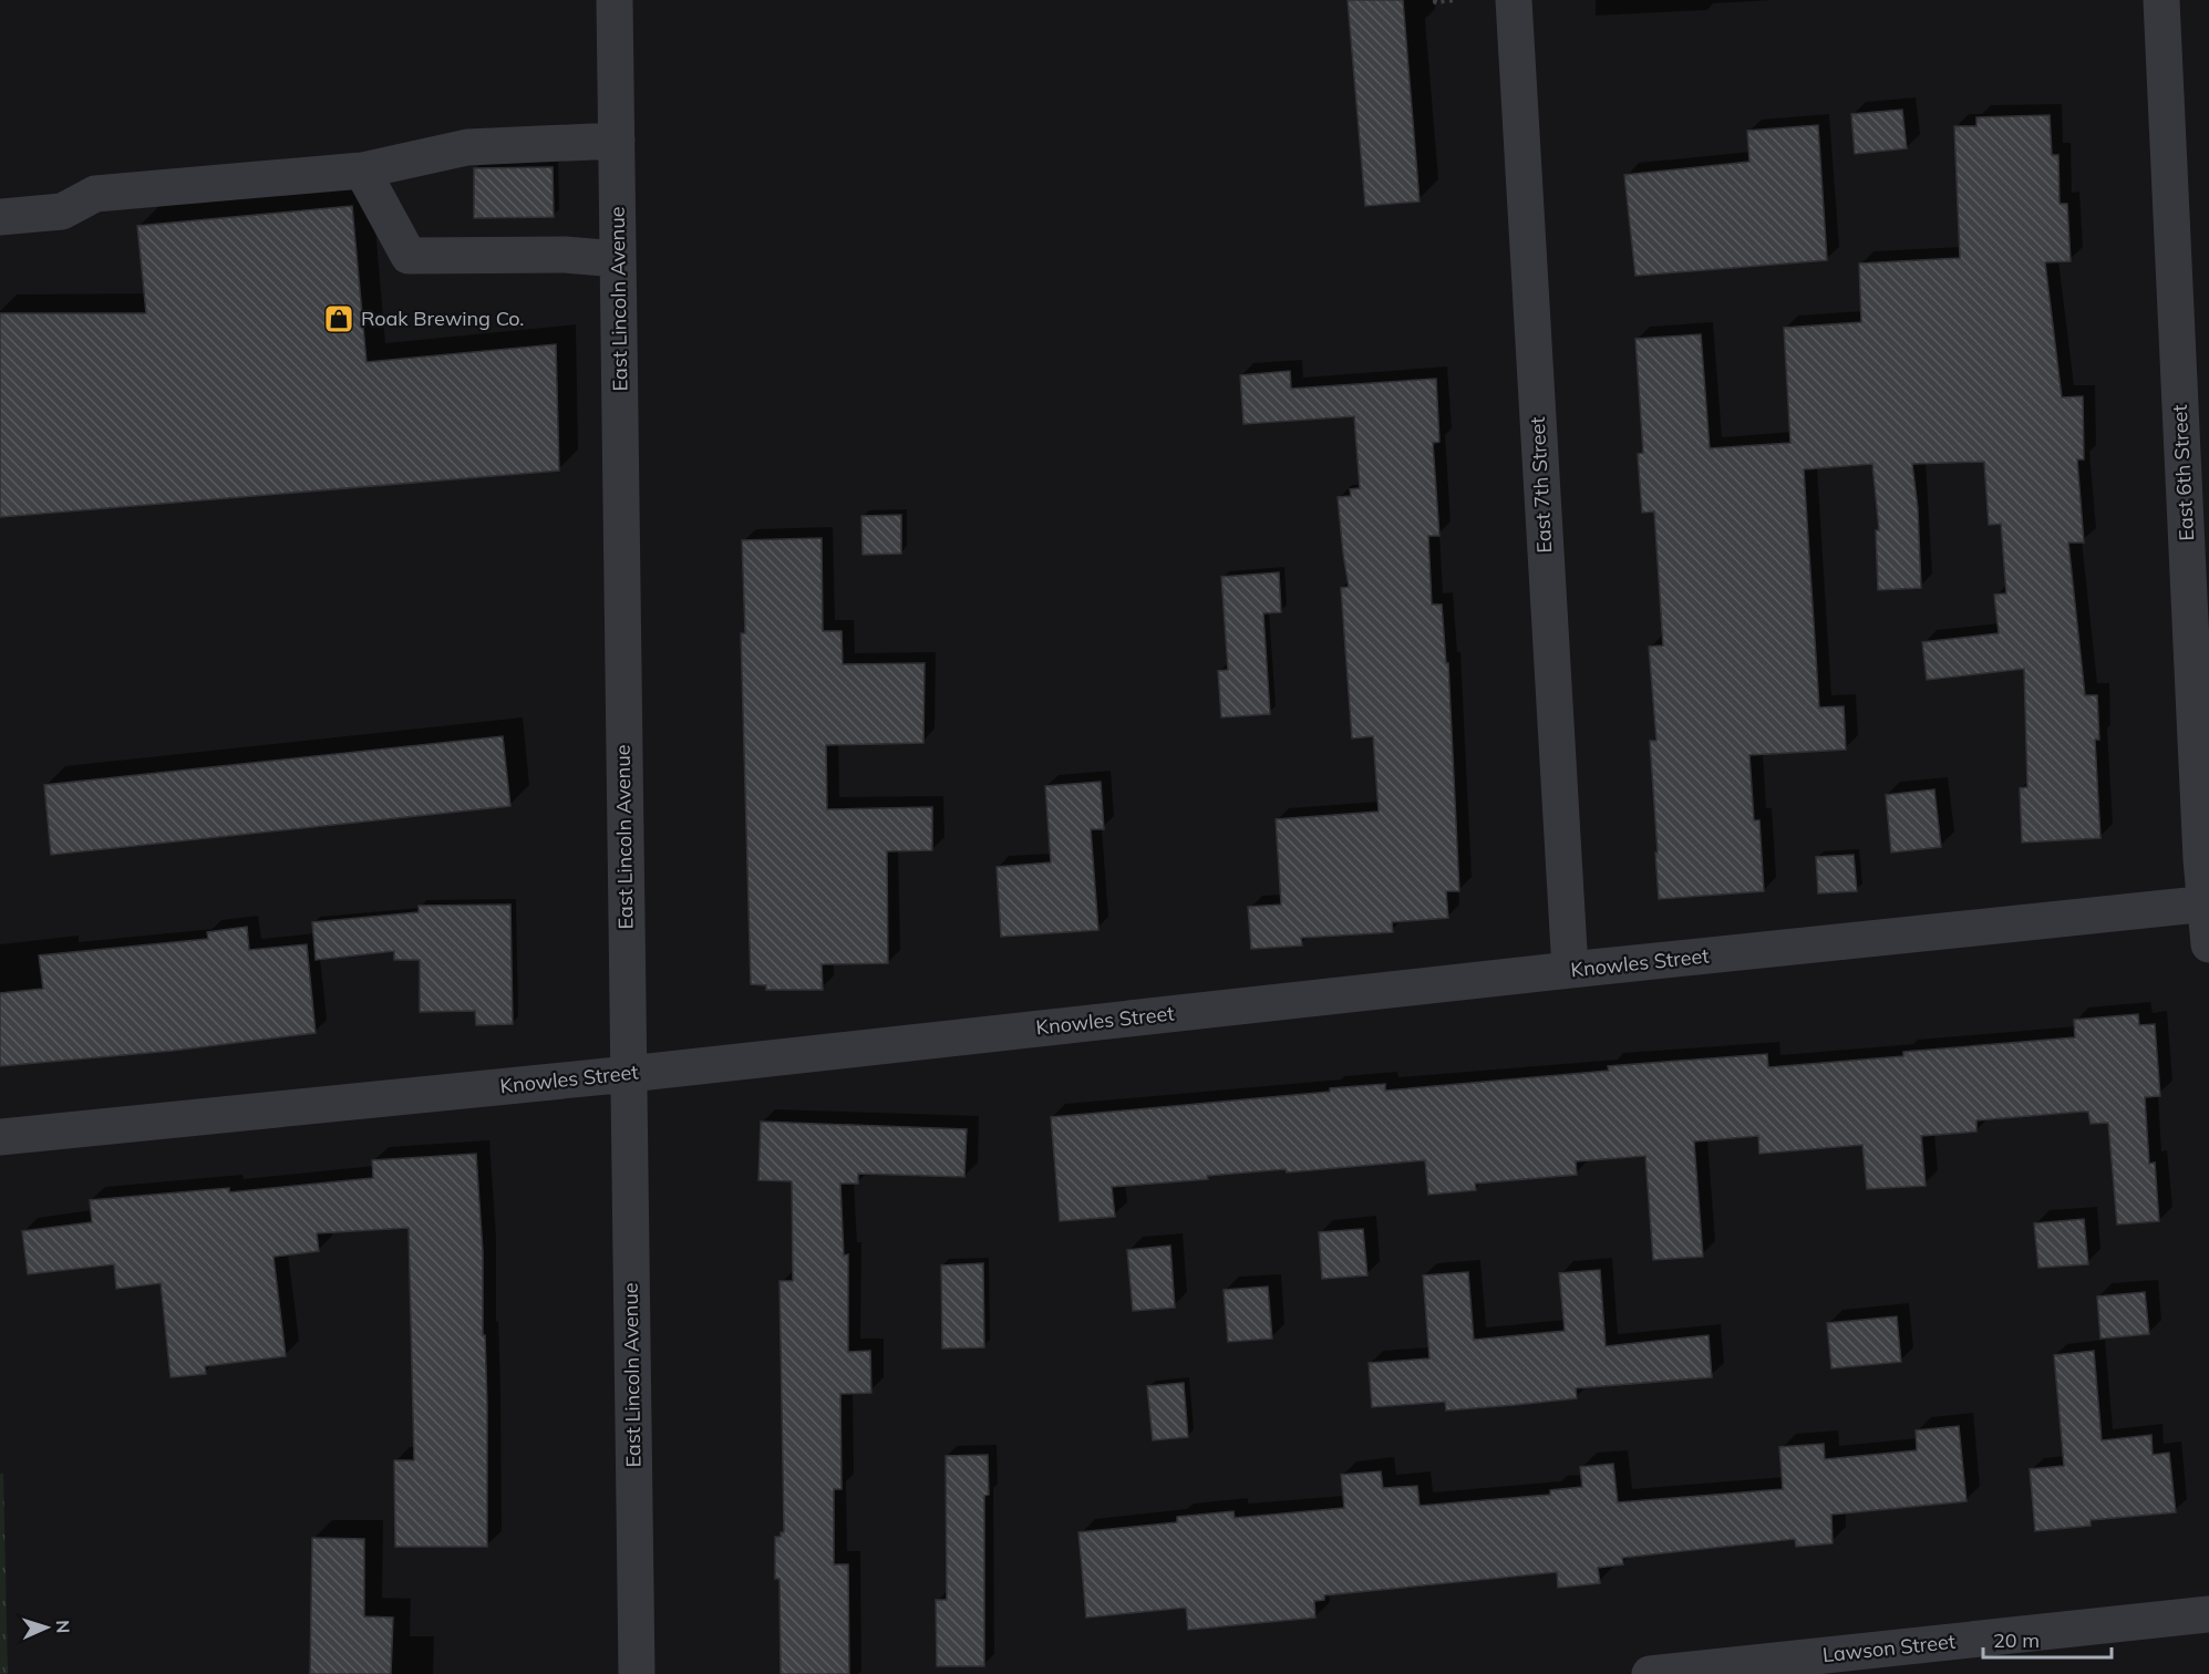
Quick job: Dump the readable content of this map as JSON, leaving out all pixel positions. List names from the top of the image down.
{
  "streets": {
    "street": [
      "East Lincoln Avenue",
      "East 6th Street",
      "East 7th Street",
      "Knowles Street",
      "Lawson Street"
    ]
  },
  "crossings": [
    ["East Lincoln Avenue", "Knowles Street"],
    ["East 6th Street", "Knowles Street"],
    ["East 7th Street", "Knowles Street"]
  ],
  "places": {
    "shop": ["Roak Brewing Co."]
  },
  "scale_bar": "20 m",
  "north": "right"
}
